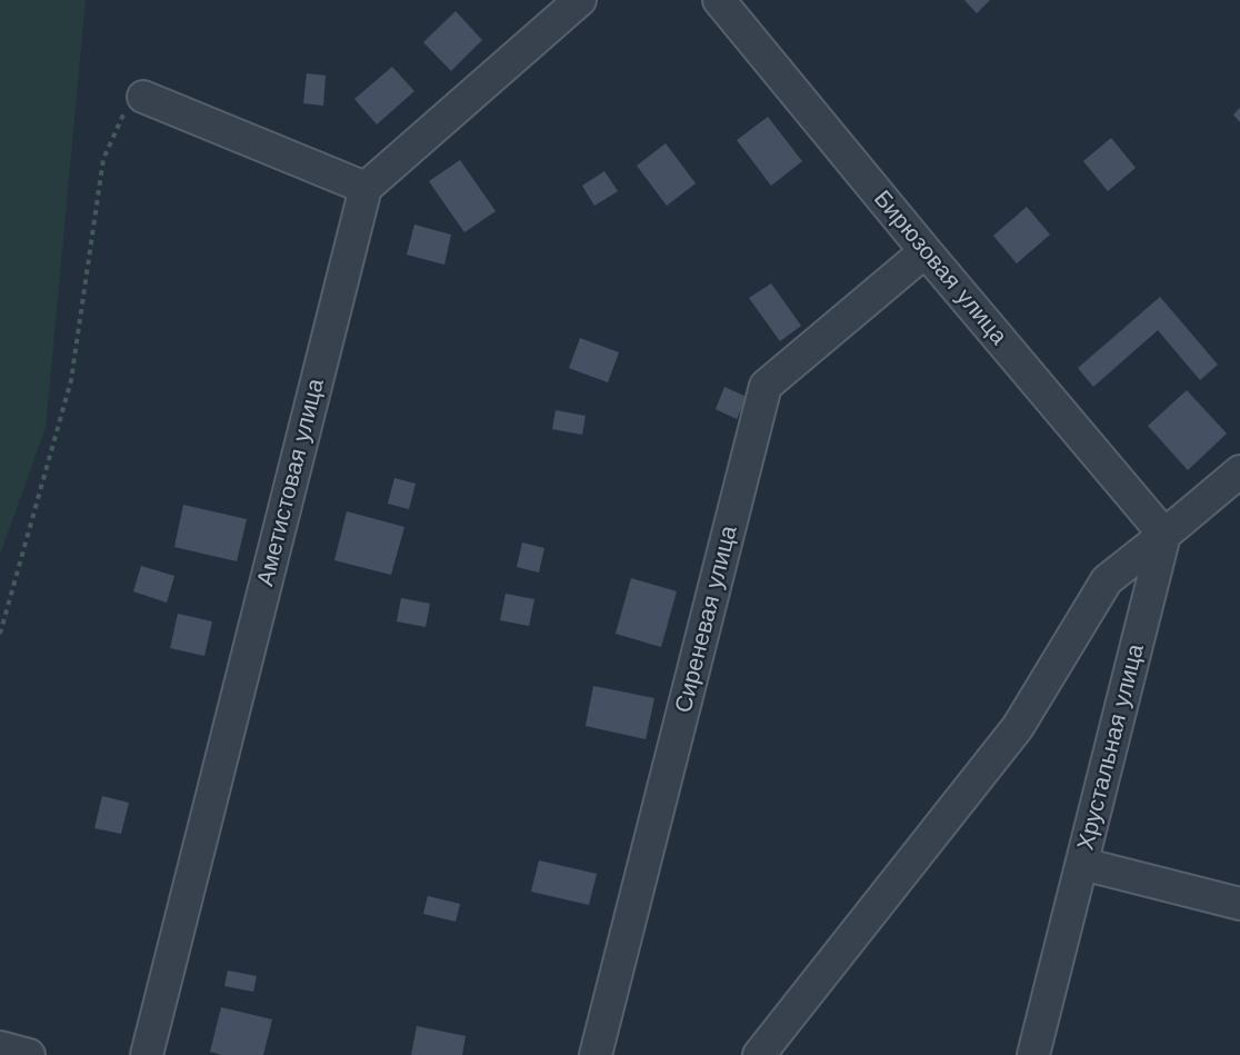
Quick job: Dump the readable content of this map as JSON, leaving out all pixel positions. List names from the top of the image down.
{
  "streets": {
    "street": [
      "Бирюзовая улица",
      "Аметистовая улица",
      "Сиреневая улица",
      "Хрустальная улица"
    ]
  },
  "crossings": [
    ["Бирюзовая улица", "Сиреневая улица"],
    ["Бирюзовая улица", "Хрустальная улица"]
  ]
}
